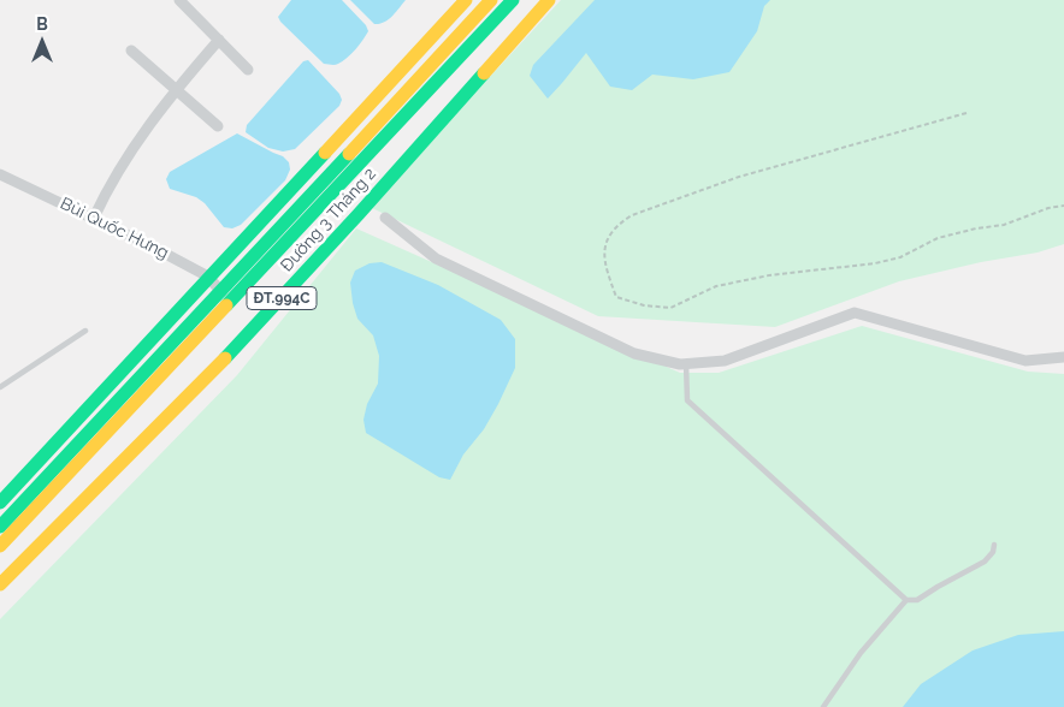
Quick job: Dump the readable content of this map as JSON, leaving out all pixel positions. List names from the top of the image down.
{
  "streets": {
    "main road": ["Đường 3 Tháng 2", "ĐT.994C"],
    "street": ["Bùi Quốc Hưng"]
  },
  "crossings": [
    ["Đường 3 Tháng 2", "Bùi Quốc Hưng"]
  ],
  "north": "top"
}
